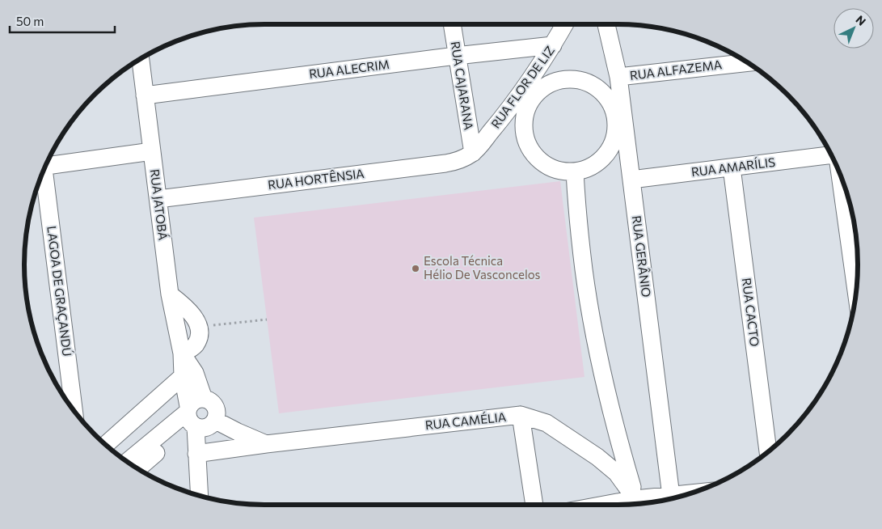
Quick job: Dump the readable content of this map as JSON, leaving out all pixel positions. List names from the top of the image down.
{
  "streets": {
    "street": [
      "RUA ALECRIM",
      "RUA ALFAZEMA",
      "RUA CAJARANA",
      "RUA FLOR DE LIZ",
      "RUA AMARÍLIS",
      "RUA HORTÊNSIA",
      "RUA JATOBÁ",
      "RUA GERÂNIO",
      "LAGOA DE GRAÇANDÚ",
      "RUA CACTO",
      "RUA CAMÉLIA"
    ]
  },
  "crossings": [
    ["RUA ALECRIM", "RUA CAJARANA"],
    ["RUA ALECRIM", "RUA FLOR DE LIZ"],
    ["RUA ALECRIM", "RUA JATOBÁ"],
    ["RUA ALFAZEMA", "RUA GERÂNIO"],
    ["RUA CAJARANA", "RUA FLOR DE LIZ"],
    ["RUA CAJARANA", "RUA HORTÊNSIA"],
    ["RUA FLOR DE LIZ", "RUA HORTÊNSIA"],
    ["RUA FLOR DE LIZ", "RUA GERÂNIO"],
    ["RUA AMARÍLIS", "RUA GERÂNIO"],
    ["RUA AMARÍLIS", "RUA CACTO"],
    ["RUA HORTÊNSIA", "RUA JATOBÁ"],
    ["RUA JATOBÁ", "RUA CAMÉLIA"]
  ],
  "places": ["Escola Técnica Hélio De Vasconcelos"],
  "scale_bar": "50 m",
  "north": "top right"
}
